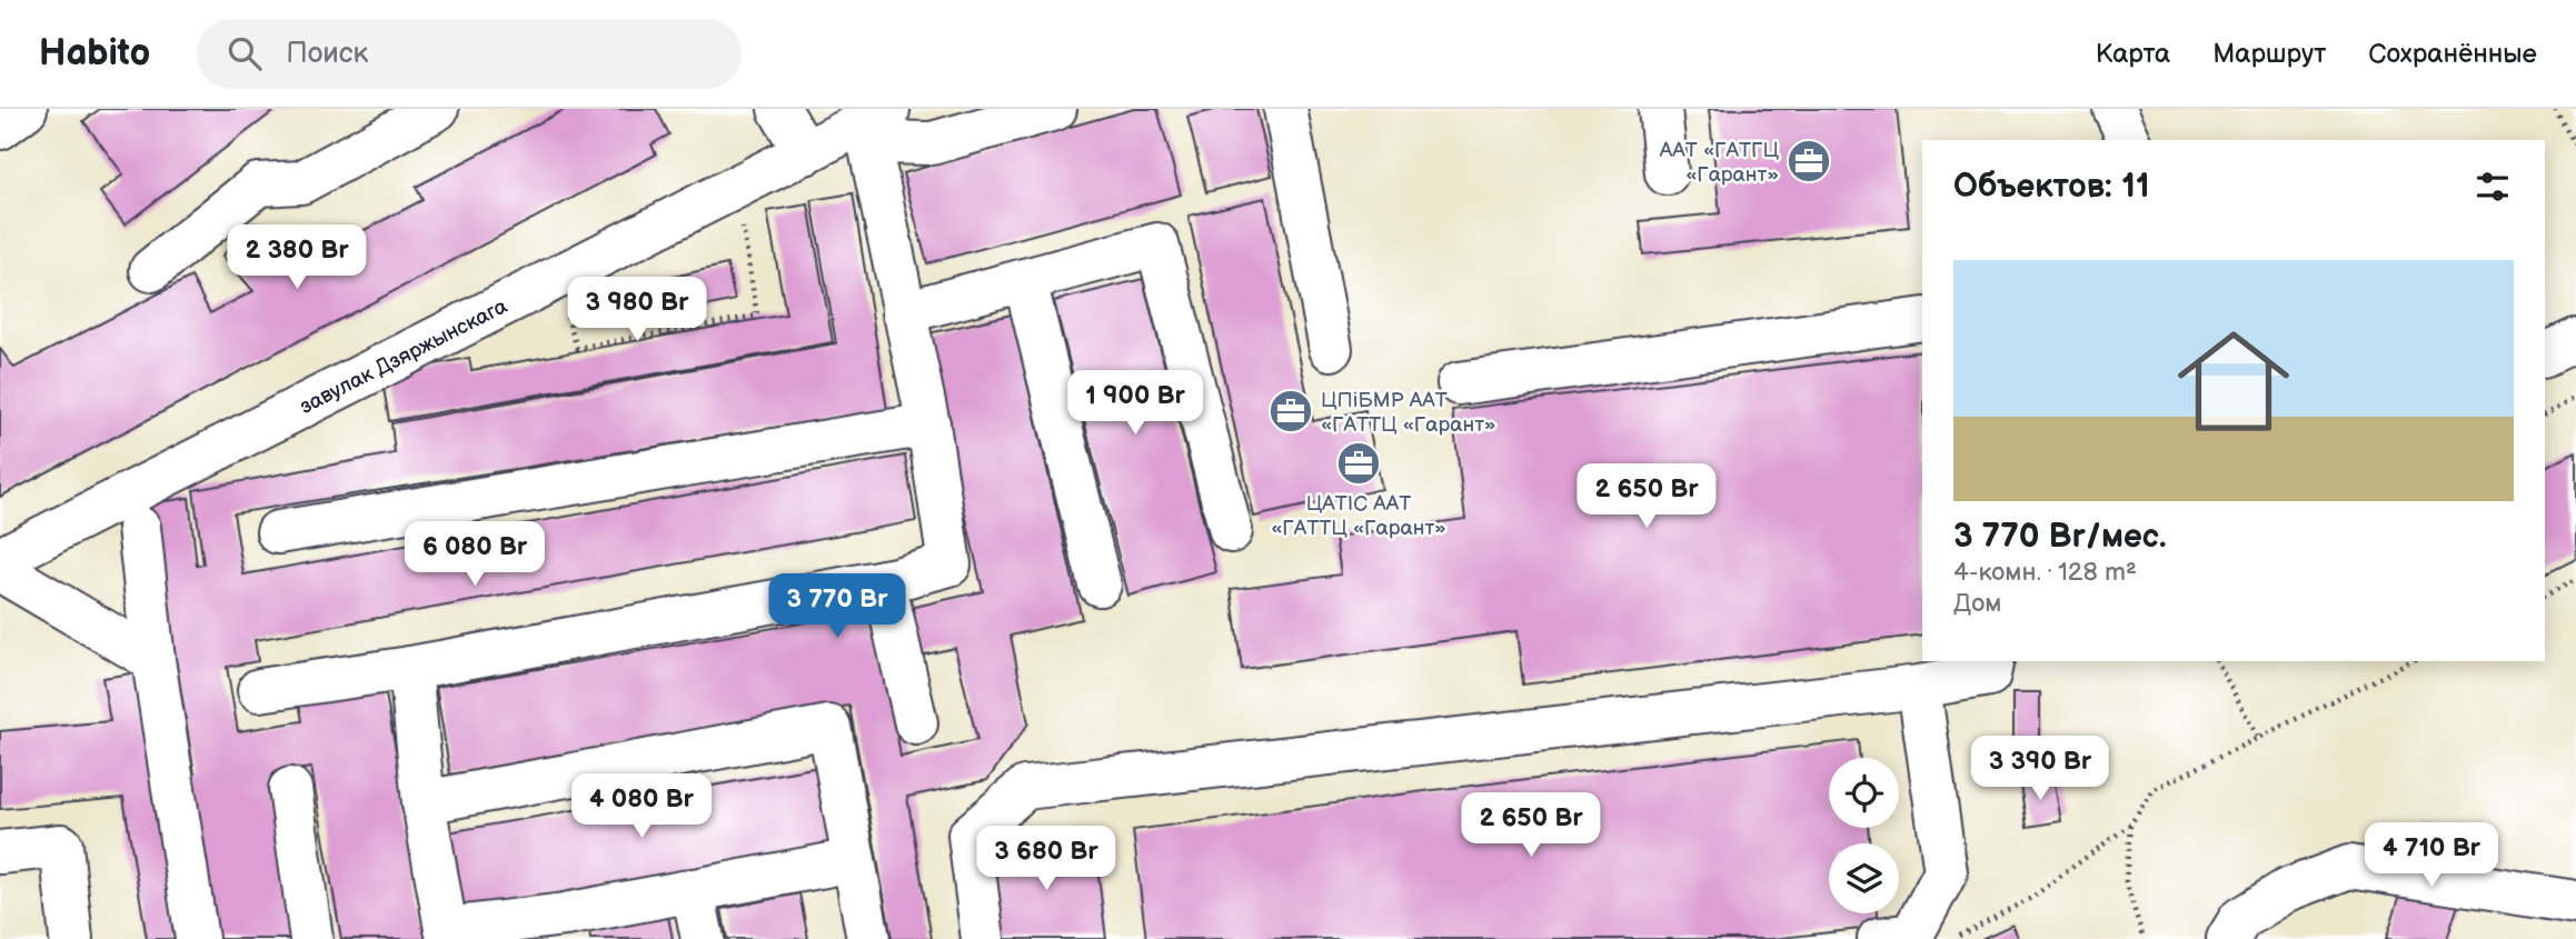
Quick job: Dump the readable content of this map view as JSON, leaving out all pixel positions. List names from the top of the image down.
{
  "streets": {
    "street": ["завулак Дзяржынскага"]
  },
  "places": {
    "office": ["ААТ «ГАТГЦ «Гарант»", "ЦПіБМР ААТ «ГАТТЦ «Гарант»", "ЦАТІС ААТ «ГАТТЦ «Гарант»"]
  },
  "page": {
    "header": "Habito",
    "search": "Поиск",
    "nav": ["Карта", "Маршрут", "Сохранённые"],
    "heading": "Объектов: 11",
    "price": [
      "2 380 Br",
      "3 980 Br",
      "1 900 Br",
      "2 650 Br",
      "6 080 Br",
      "3 770 Br",
      "3 390 Br",
      "4 080 Br",
      "2 650 Br",
      "4 710 Br",
      "3 680 Br"
    ],
    "list": [
      {
        "name": "3 770 Br/мес.",
        "note": "4-комн. · 128 m² · Дом"
      }
    ]
  }
}
